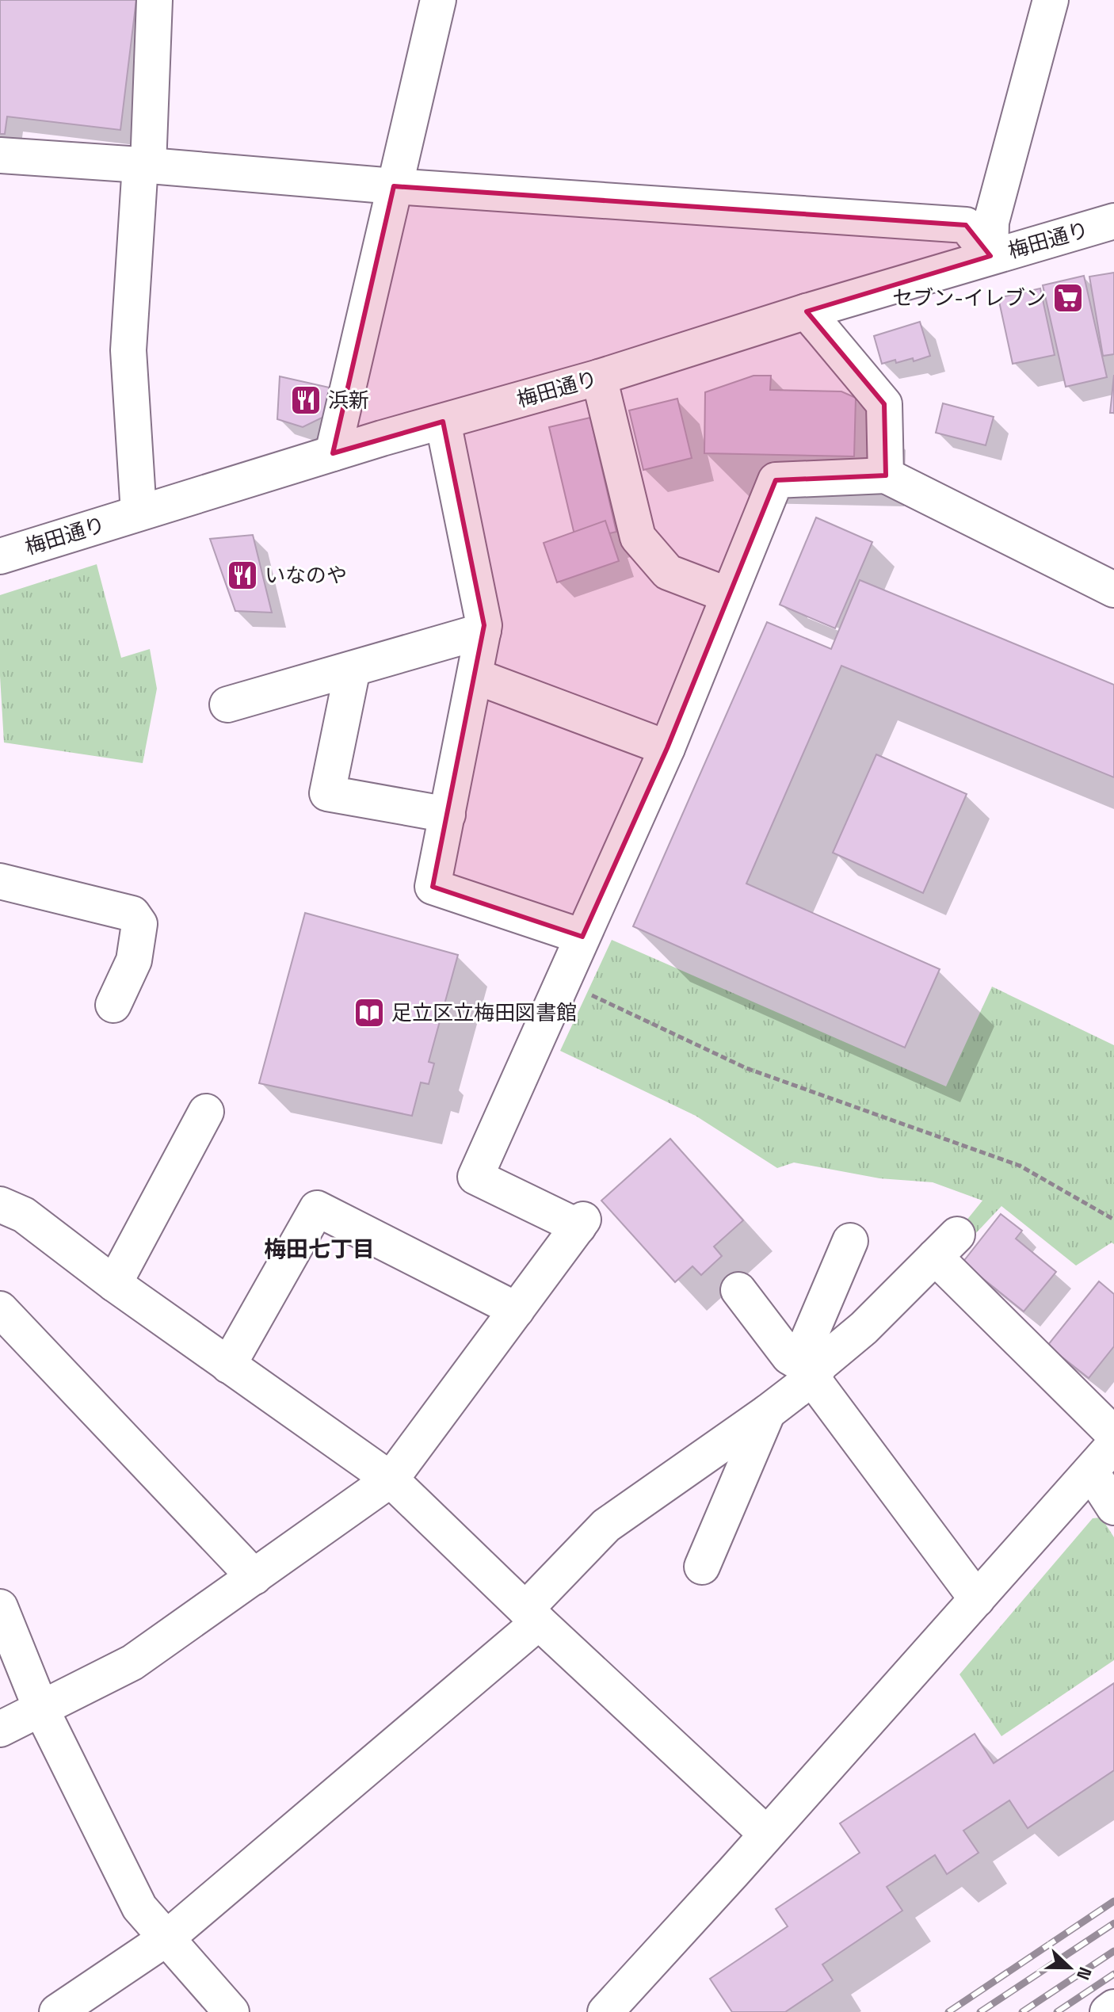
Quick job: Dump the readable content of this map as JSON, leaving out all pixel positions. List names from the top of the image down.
{
  "streets": {
    "street": ["梅田通り"]
  },
  "districts": ["梅田七丁目"],
  "places": {
    "supermarket": ["セブン-イレブン"],
    "restaurant": ["浜新", "いなのや"],
    "library": ["足立区立梅田図書館"]
  },
  "north": "right"
}
